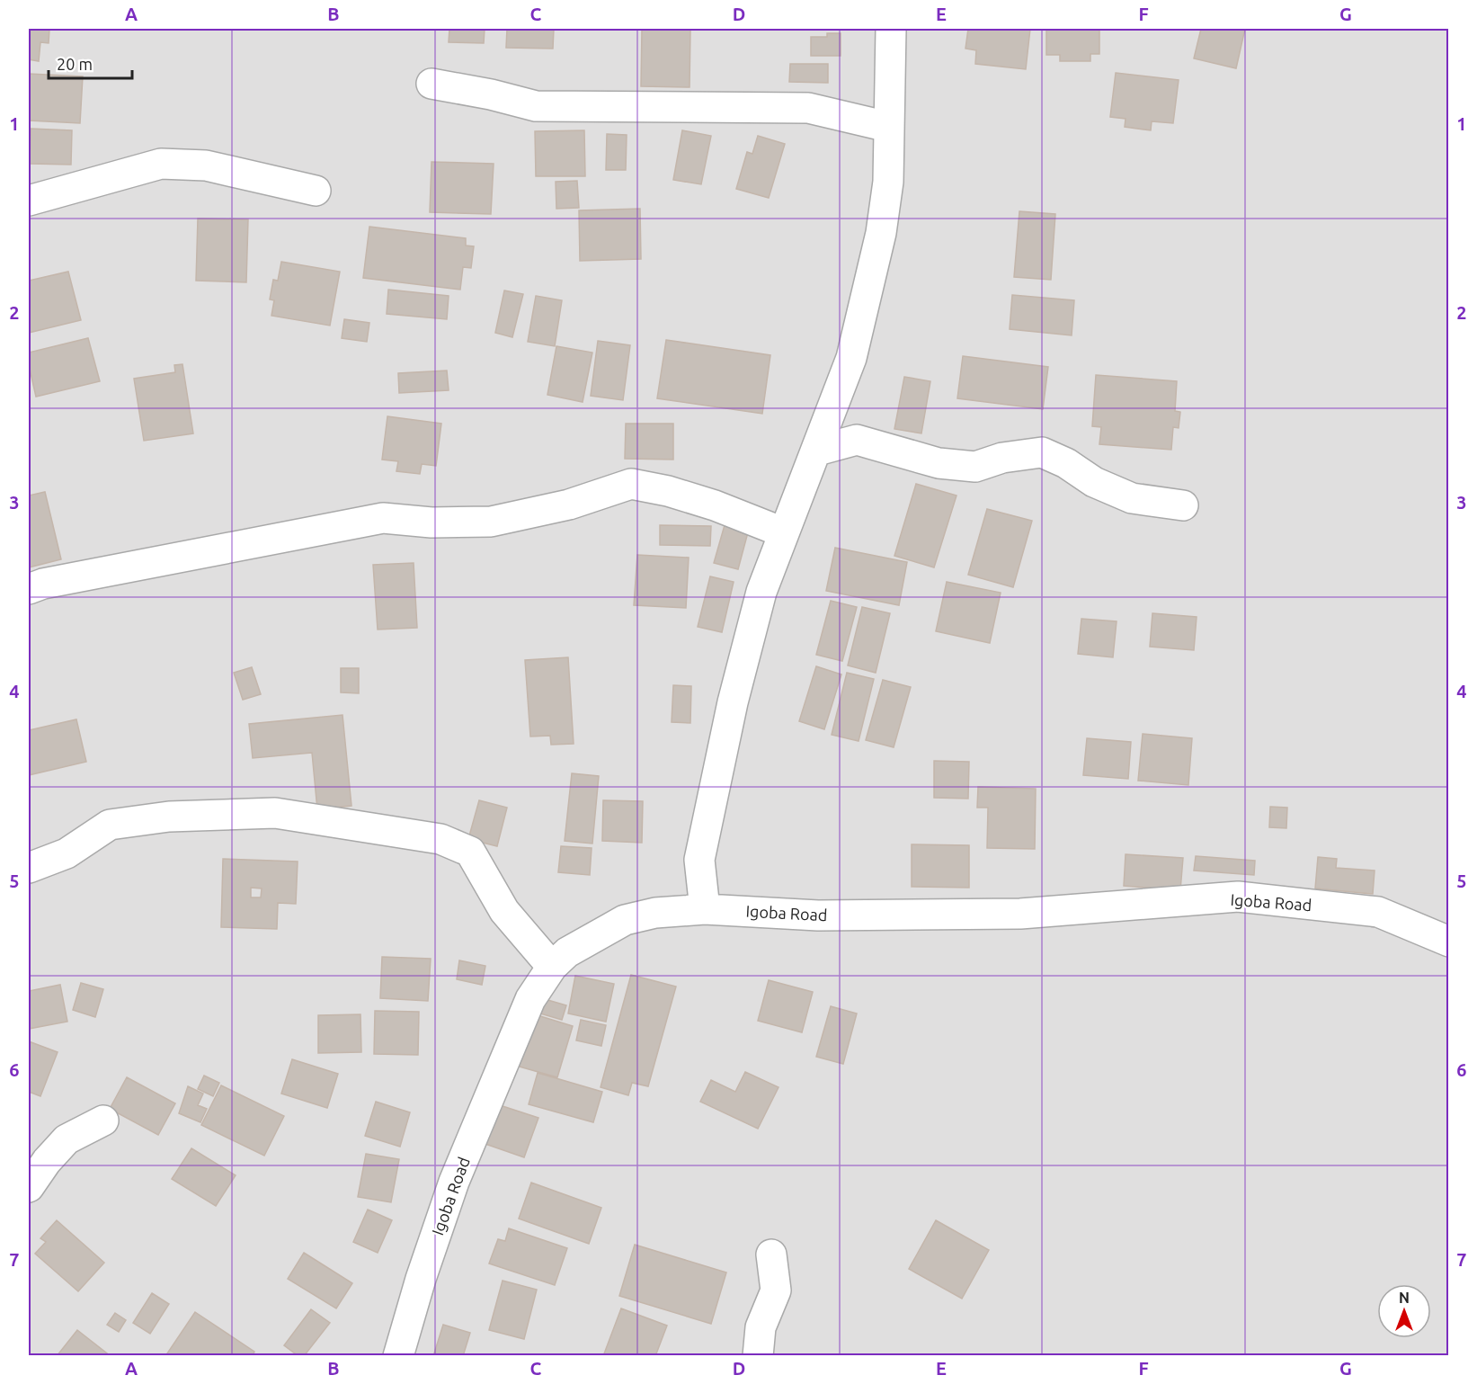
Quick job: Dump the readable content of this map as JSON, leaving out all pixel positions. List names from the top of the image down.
{
  "streets": {
    "street": ["Igoba Road"]
  },
  "scale_bar": "20 m",
  "north": "top",
  "grid": {
    "columns": [
      "A",
      "B",
      "C",
      "D",
      "E",
      "F",
      "G"
    ],
    "rows": [
      "1",
      "2",
      "3",
      "4",
      "5",
      "6",
      "7"
    ]
  }
}
